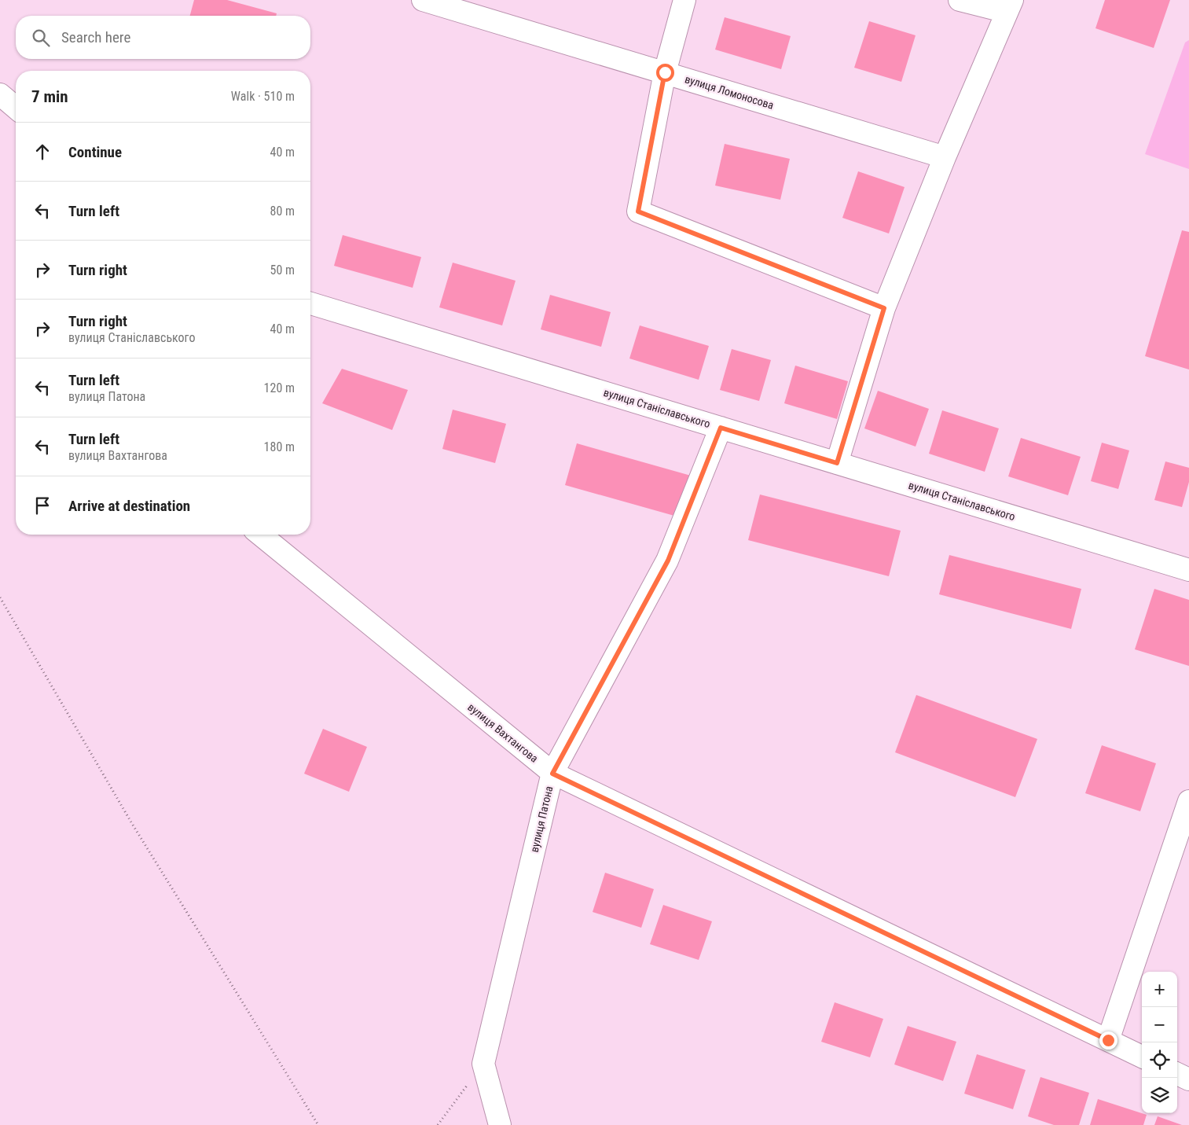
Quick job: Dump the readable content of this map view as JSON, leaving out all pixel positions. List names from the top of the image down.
{
  "streets": {
    "street": [
      "вулиця Ломоносова",
      "вулиця Станіславського",
      "вулиця Вахтангова",
      "вулиця Патона"
    ]
  },
  "crossings": [
    ["вулиця Станіславського", "вулиця Патона"],
    ["вулиця Вахтангова", "вулиця Патона"]
  ],
  "page": {
    "search": "Search here",
    "heading": ["7 min", "Walk · 510 m"],
    "list": [
      ["Continue", "40 m"],
      ["Turn left", "80 m"],
      ["Turn right", "50 m"],
      ["Turn right", "вулиця Станіславського", "40 m"],
      ["Turn left", "вулиця Патона", "120 m"],
      ["Turn left", "вулиця Вахтангова", "180 m"],
      "Arrive at destination"
    ],
    "map_buttons": ["+", "−"]
  }
}
